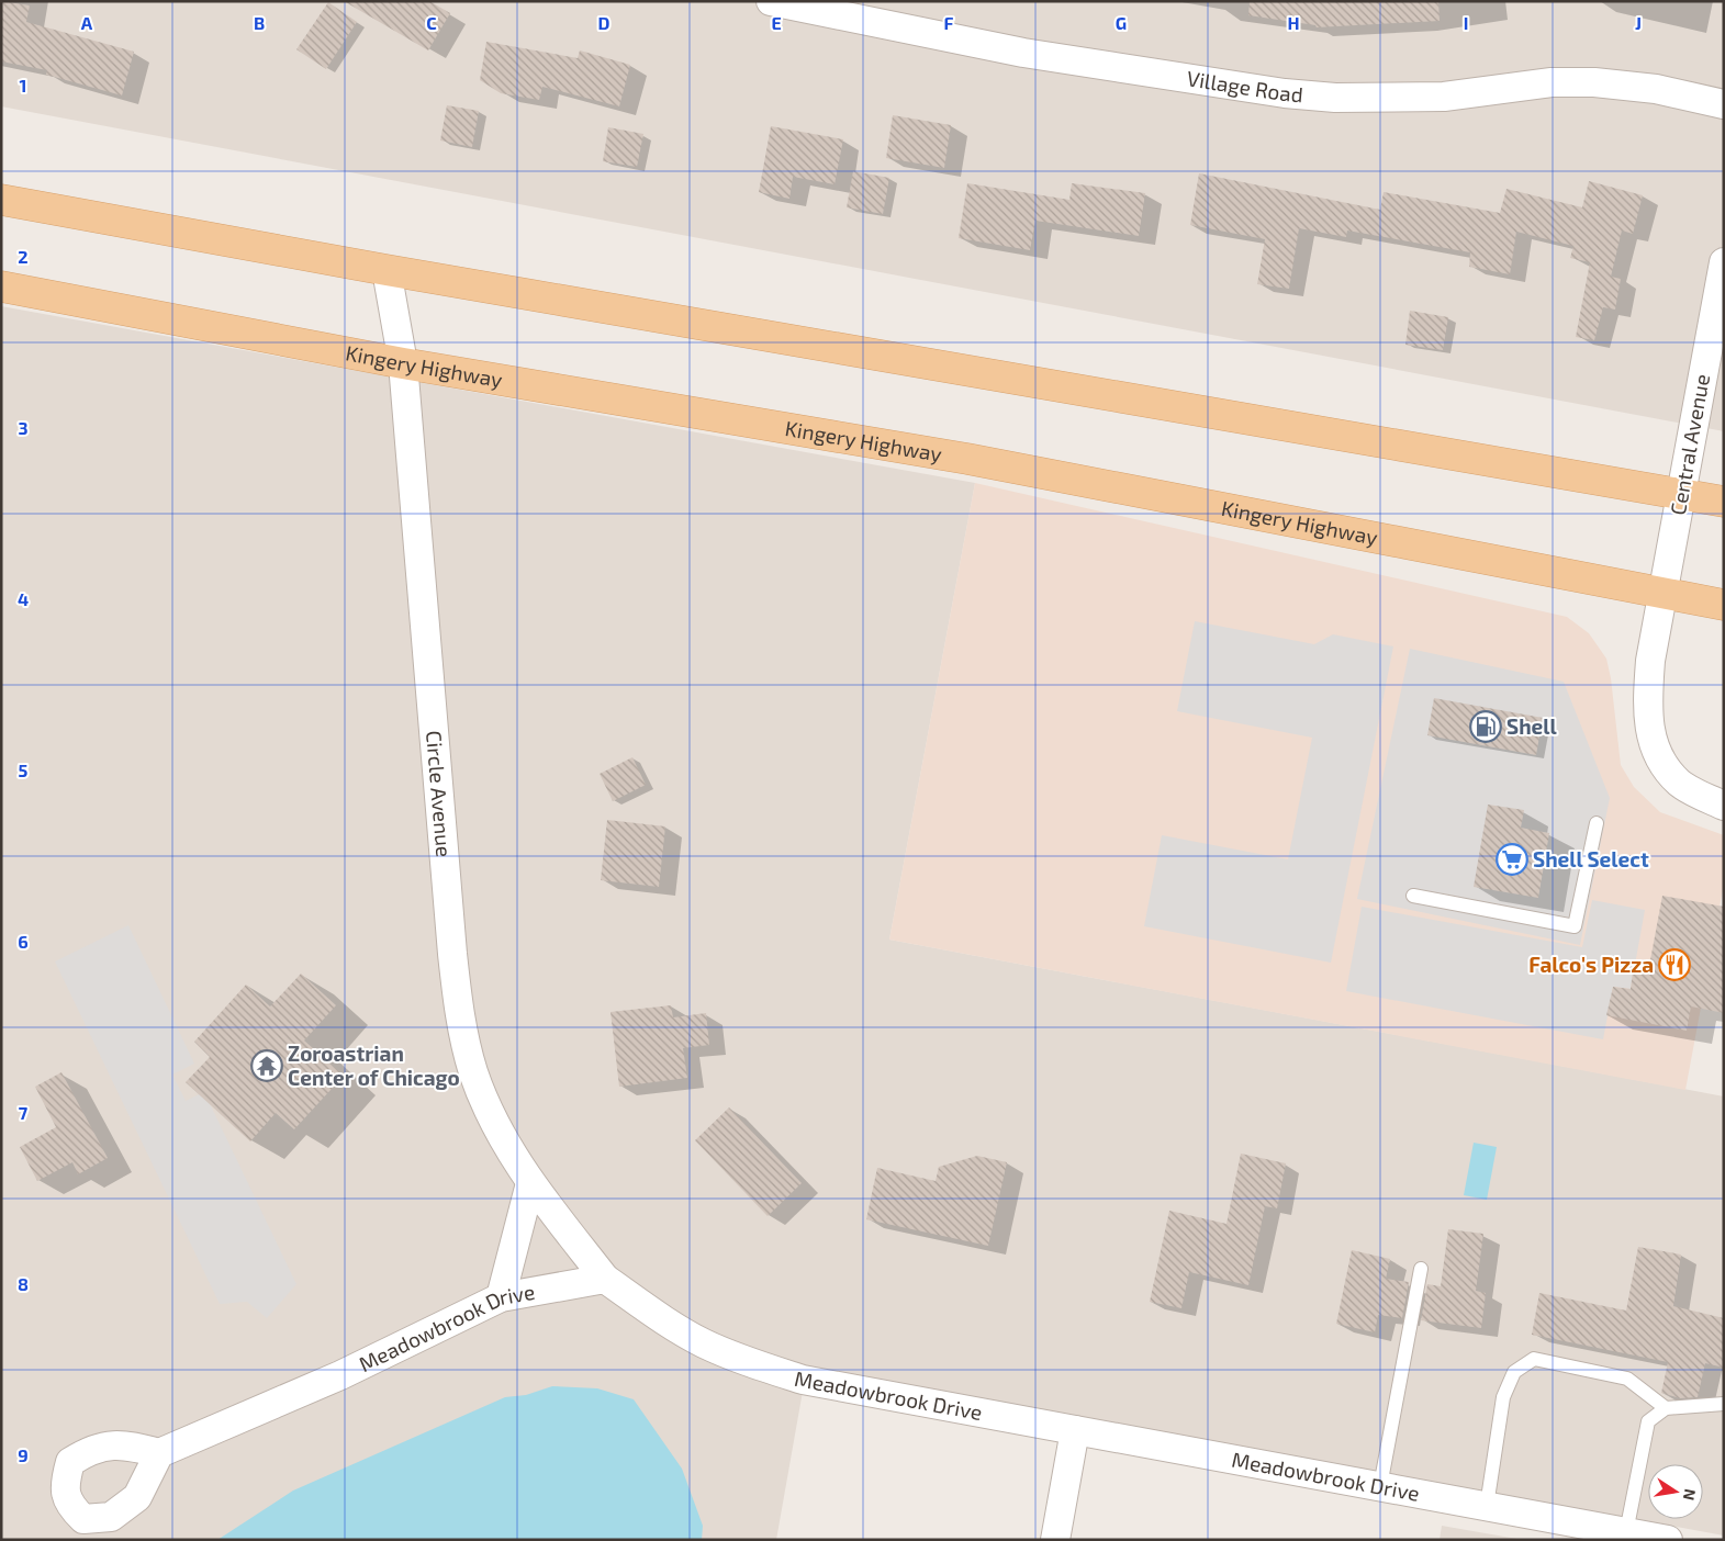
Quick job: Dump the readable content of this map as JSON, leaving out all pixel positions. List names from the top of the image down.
{
  "streets": {
    "main road": ["Kingery Highway"],
    "street": [
      "Village Road",
      "Central Avenue",
      "Circle Avenue",
      "Meadowbrook Drive"
    ]
  },
  "crossings": [
    ["Kingery Highway", "Central Avenue"],
    ["Kingery Highway", "Circle Avenue"],
    ["Circle Avenue", "Meadowbrook Drive"]
  ],
  "places": {
    "fuel station": ["Shell"],
    "supermarket": ["Shell Select"],
    "restaurant": ["Falco's Pizza"],
    "temple": ["Zoroastrian Center of Chicago"]
  },
  "north": "right",
  "grid": {
    "columns": [
      "A",
      "B",
      "C",
      "D",
      "E",
      "F",
      "G",
      "H",
      "I",
      "J"
    ],
    "rows": [
      "1",
      "2",
      "3",
      "4",
      "5",
      "6",
      "7",
      "8",
      "9"
    ]
  }
}
